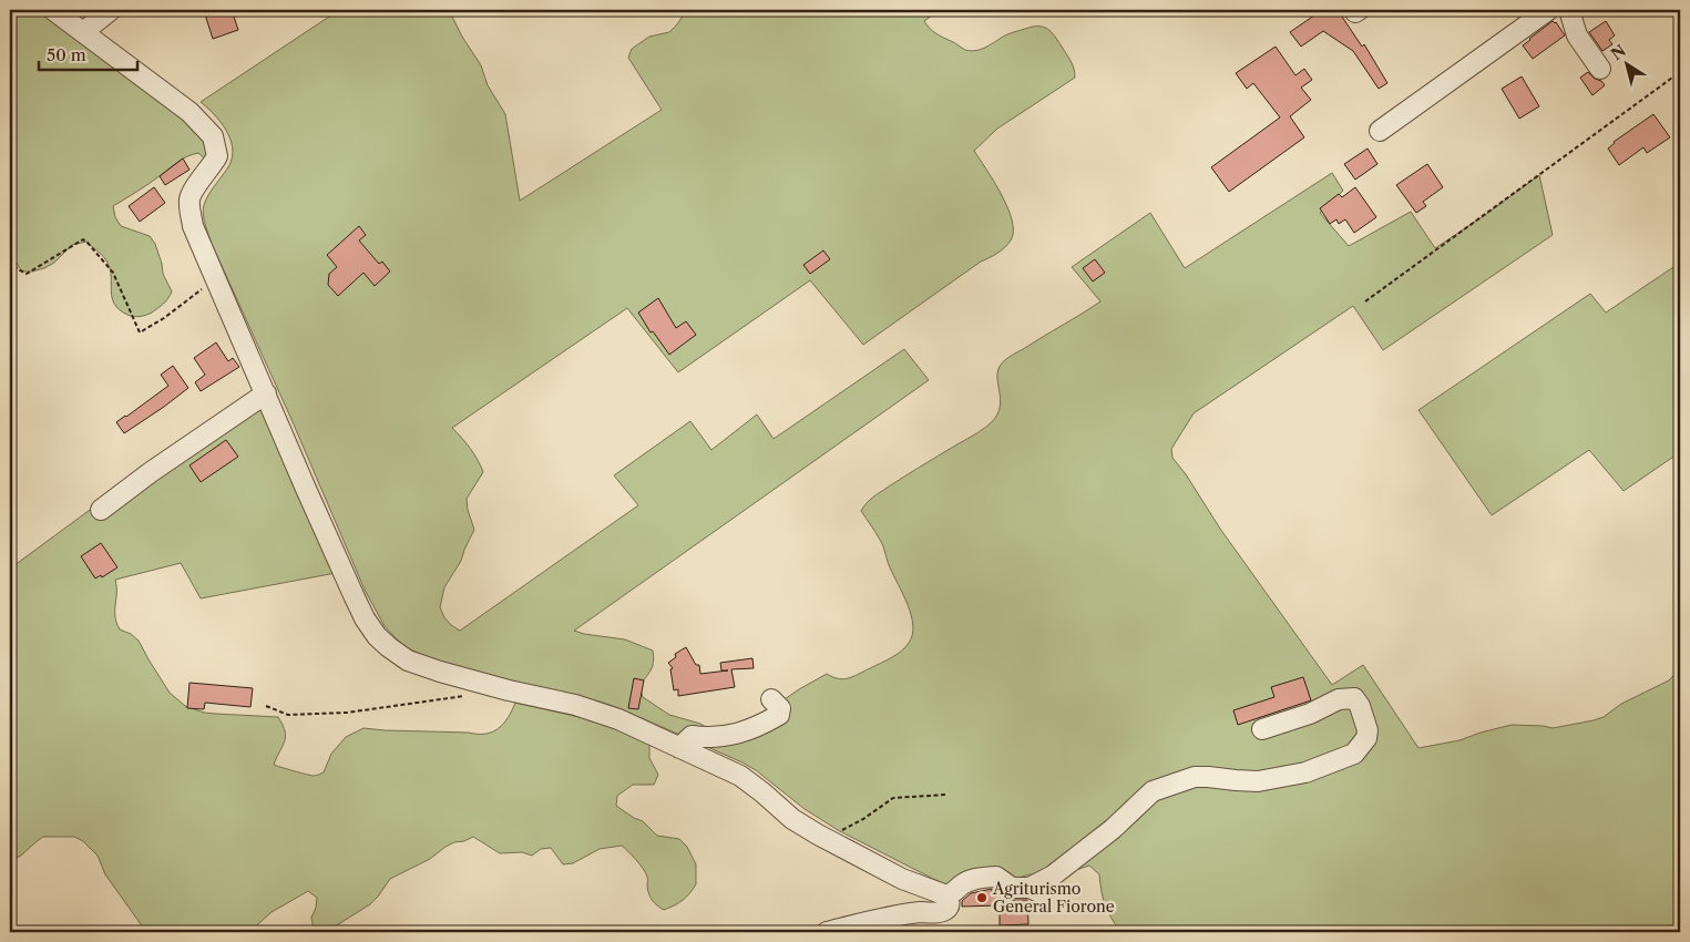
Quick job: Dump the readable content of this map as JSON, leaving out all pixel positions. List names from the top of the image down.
{
  "places": ["Agriturismo General Fiorone"],
  "scale_bar": "50 m",
  "north": "top left"
}
